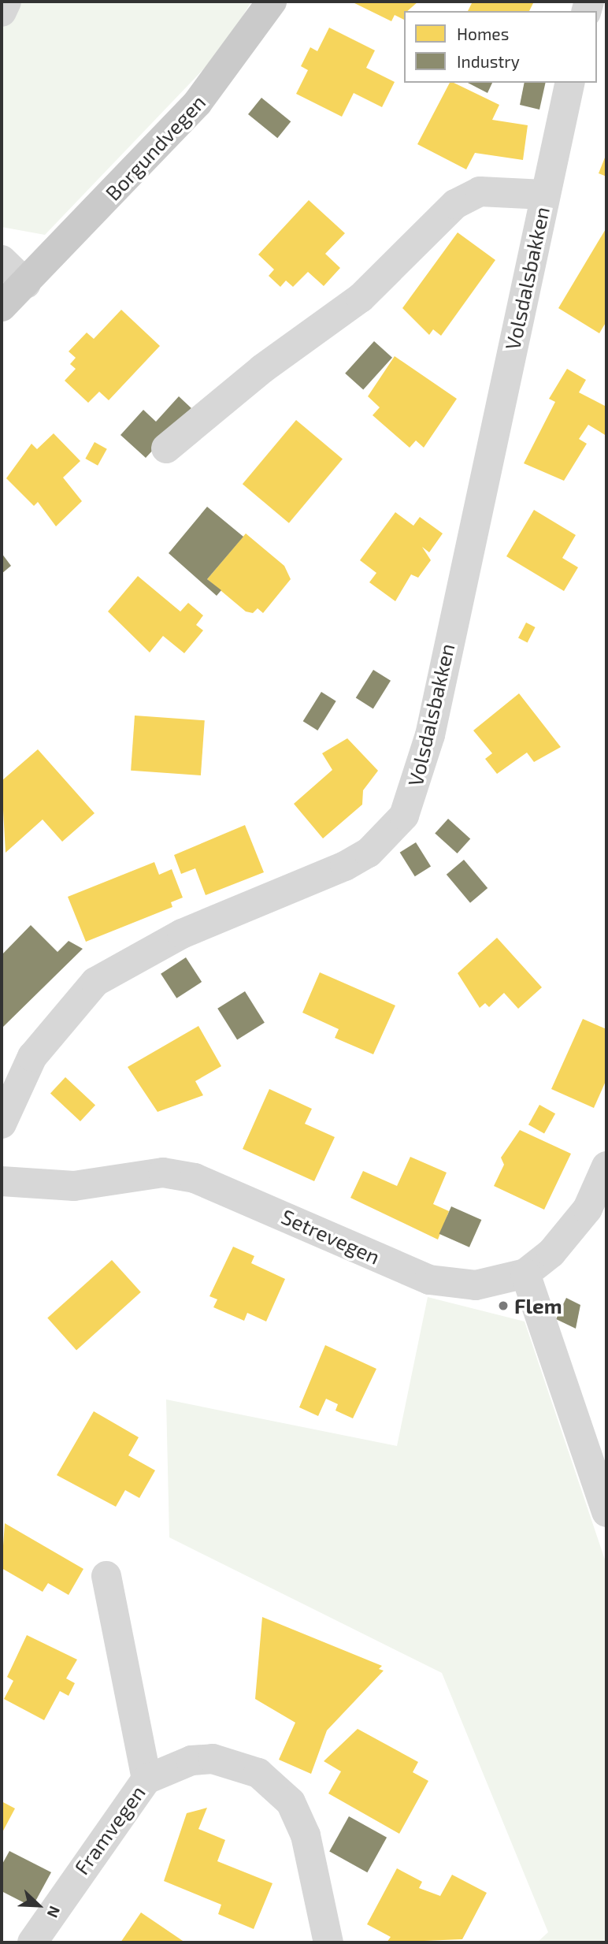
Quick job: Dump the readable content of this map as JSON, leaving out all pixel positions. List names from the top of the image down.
{
  "streets": {
    "main road": ["Borgundvegen"],
    "street": ["Volsdalsbakken", "Setrevegen", "Framvegen"]
  },
  "places": ["Flem"],
  "legend": ["Homes", "Industry"],
  "north": "bottom right"
}
